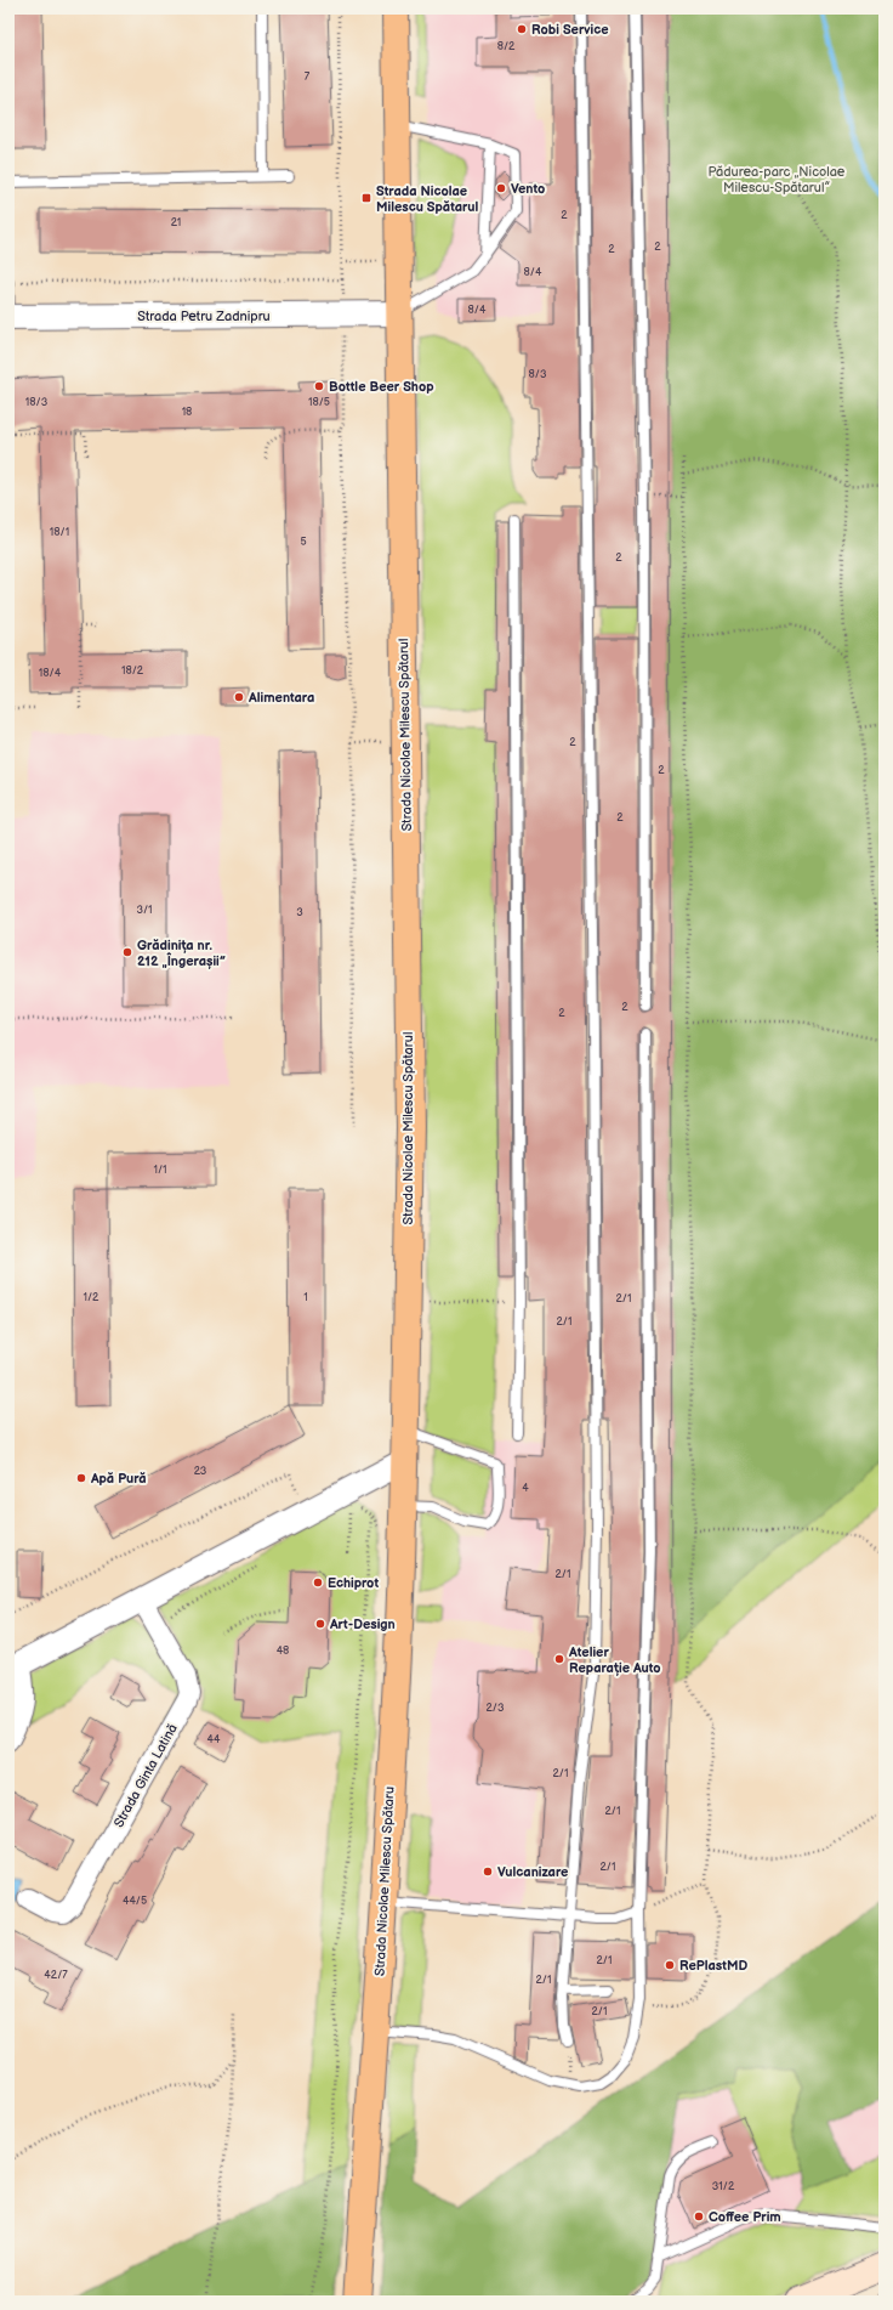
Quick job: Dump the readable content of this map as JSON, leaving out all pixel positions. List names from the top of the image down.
{
  "streets": {
    "main road": ["Strada Nicolae Milescu Spătarul", "Strada Nicolae Milescu Spătaru"],
    "street": ["Strada Petru Zadnipru", "Strada Ginta Latină"]
  },
  "crossings": [
    ["Strada Petru Zadnipru", "Strada Nicolae Milescu Spătarul"],
    ["Strada Nicolae Milescu Spătarul", "Strada Nicolae Milescu Spătaru"]
  ],
  "parks": ["Pădurea-parc „Nicolae Milescu-Spătarul”"],
  "places": {
    "other": [
      "Robi Service",
      "Vento",
      "Bottle Beer Shop",
      "Alimentara",
      "Grădinița nr. 212 „Îngerașii”",
      "Apă Pură",
      "Echiprot",
      "Art-Design",
      "Atelier Reparație Auto",
      "Vulcanizare",
      "RePlastMD",
      "Coffee Prim"
    ],
    "transit": ["Strada Nicolae Milescu Spătarul"]
  },
  "house_numbers": [
    "8/2",
    "7",
    "2",
    "21",
    "2",
    "2",
    "8/4",
    "8/4",
    "8/3",
    "18/3",
    "18/5",
    "18",
    "18/1",
    "5",
    "2",
    "18/2",
    "18/4",
    "2",
    "2",
    "2",
    "3/1",
    "3",
    "2",
    "2",
    "1/1",
    "1/2",
    "1",
    "2/1",
    "2/1",
    "23",
    "4",
    "2/1",
    "48",
    "2/3",
    "44",
    "2/1",
    "2/1",
    "2/1",
    "44/5",
    "2/1",
    "42/7",
    "2/1",
    "2/1",
    "31/2"
  ]
}
